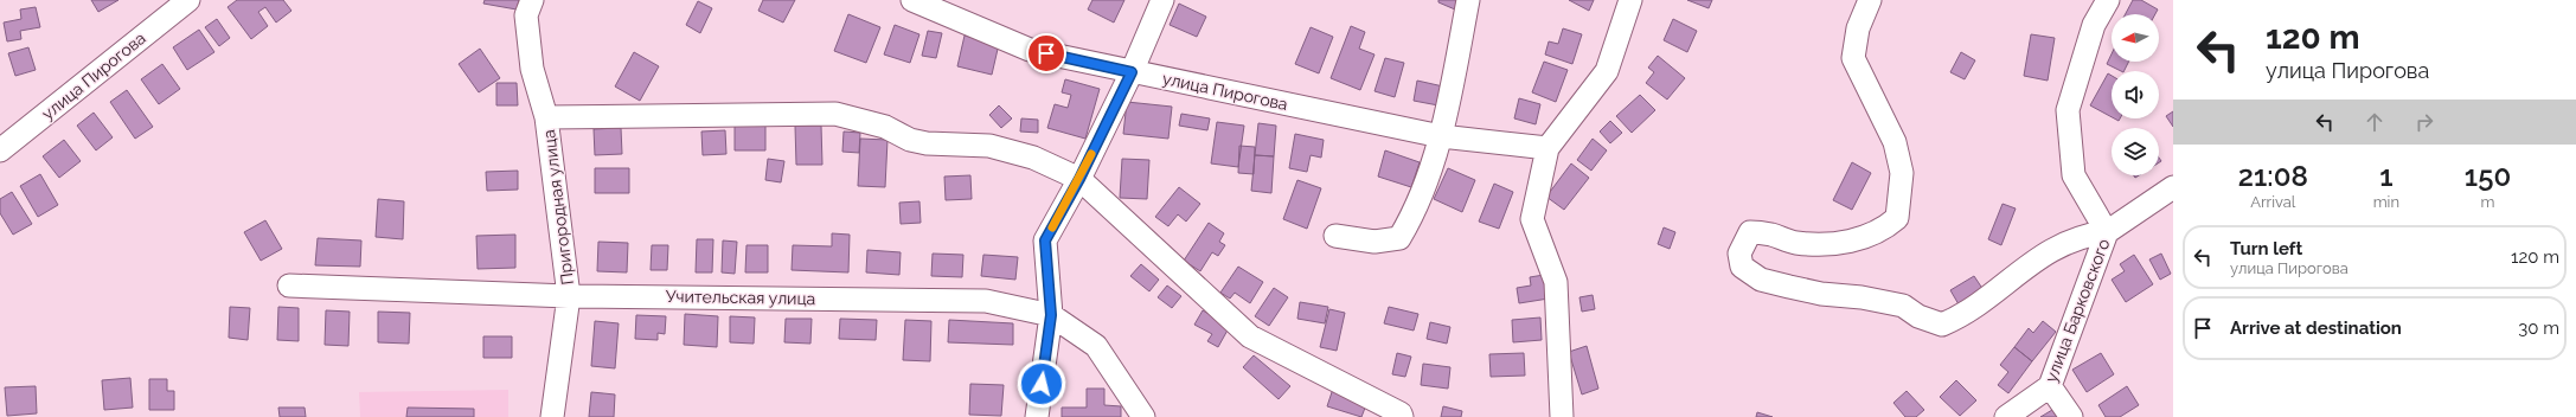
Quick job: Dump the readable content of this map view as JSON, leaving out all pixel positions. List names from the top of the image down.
{
  "streets": {
    "street": [
      "улица Пирогова",
      "Пригородная улица",
      "Учительская улица",
      "улица Барковского"
    ]
  },
  "crossings": [
    ["Пригородная улица", "Учительская улица"]
  ],
  "north": "left",
  "page": {
    "turn": ["120 m", "улица Пирогова"],
    "eta": [
      "21:08",
      "Arrival",
      "1",
      "min",
      "150",
      "m"
    ],
    "list": [
      {
        "name": "Turn left",
        "note": "улица Пирогова",
        "value": "120 m"
      },
      {
        "name": "Arrive at destination",
        "value": "30 m"
      }
    ]
  }
}
